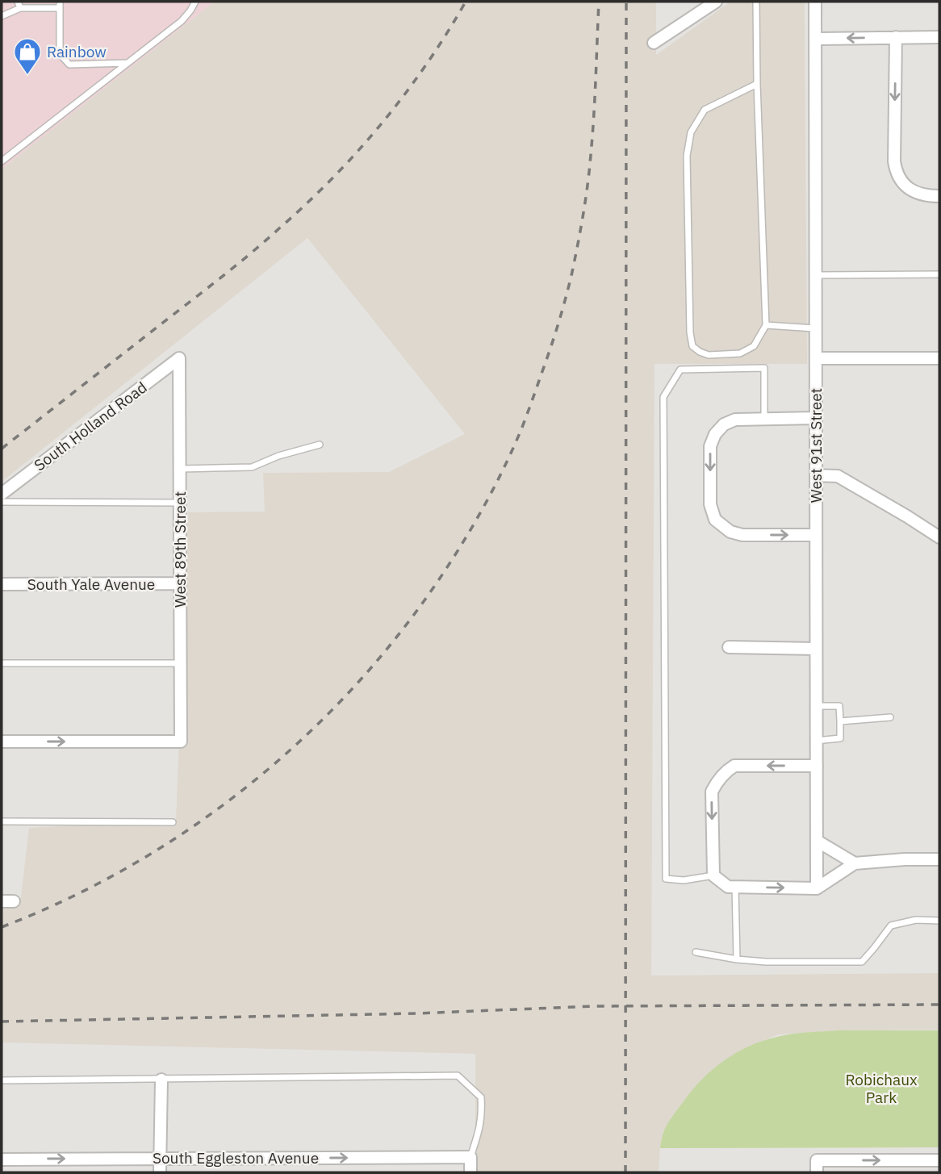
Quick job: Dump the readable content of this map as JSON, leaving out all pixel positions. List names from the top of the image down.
{
  "streets": {
    "street": [
      "South Holland Road",
      "West 91st Street",
      "West 89th Street",
      "South Yale Avenue",
      "South Eggleston Avenue"
    ]
  },
  "crossings": [
    ["South Holland Road", "West 89th Street"],
    ["West 89th Street", "South Yale Avenue"]
  ],
  "one_way": ["South Eggleston Avenue"],
  "parks": ["Robichaux Park"],
  "places": {
    "shop": ["Rainbow"]
  }
}
